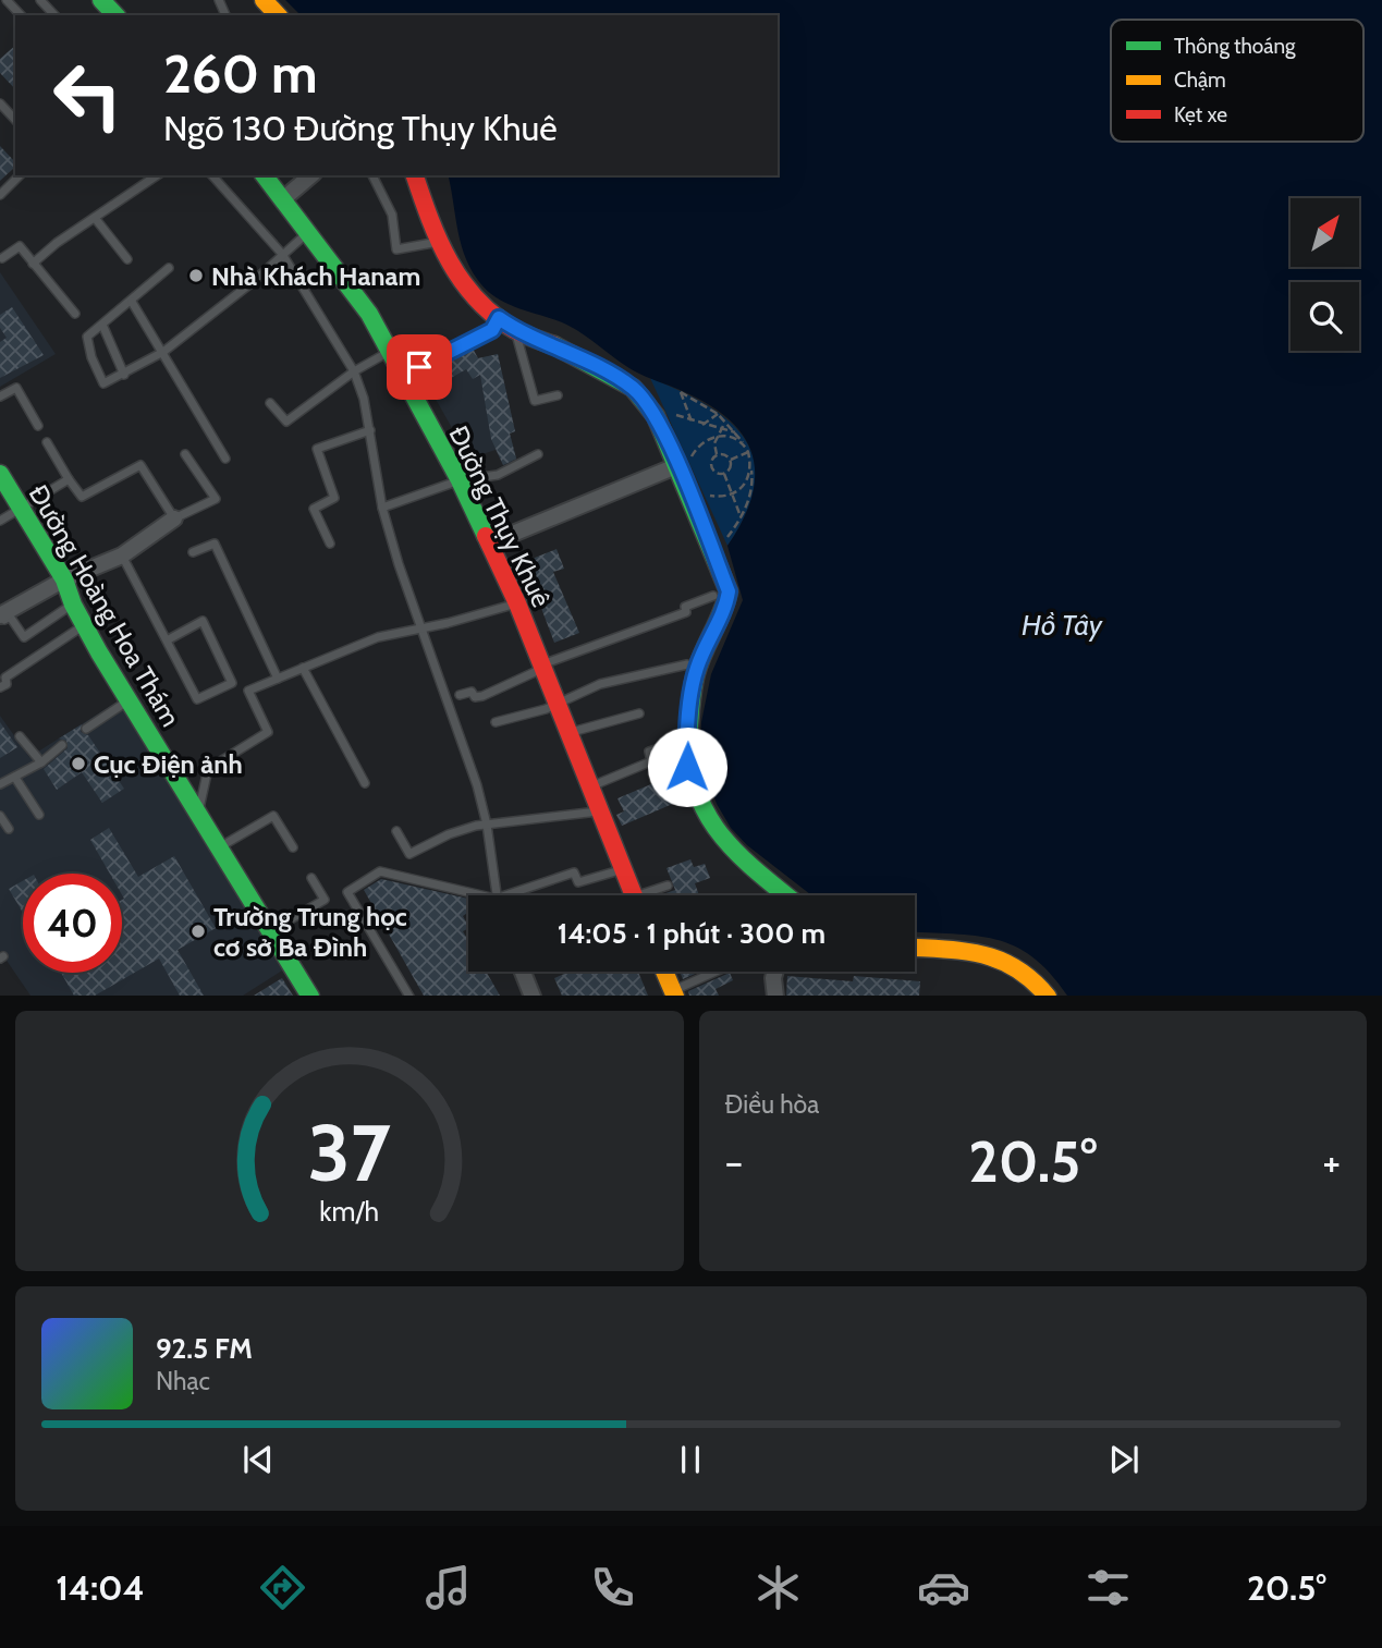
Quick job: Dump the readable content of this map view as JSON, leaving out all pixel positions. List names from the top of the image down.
{
  "streets": {
    "main road": ["Đường Thụy Khuê", "Đường Hoàng Hoa Thám"]
  },
  "water": ["Hồ Tây"],
  "places": ["Nhà Khách Hanam", "Cục Điện ảnh", "Trường Trung học cơ sở Ba Đình"],
  "legend": ["Thông thoáng", "Chậm", "Kẹt xe"],
  "north": "top right",
  "page": {
    "turn": ["260 m", "Ngõ 130 Đường Thụy Khuê"],
    "limit": "40",
    "trip": "14:05 · 1 phút · 300 m",
    "tile": "Điều hòa",
    "heat": ["−", "20.5°", "+"],
    "song": ["92.5 FM", "Nhạc"],
    "tabs": ["14:04", "20.5°"],
    "gauge": ["37", "km/h"]
  }
}
